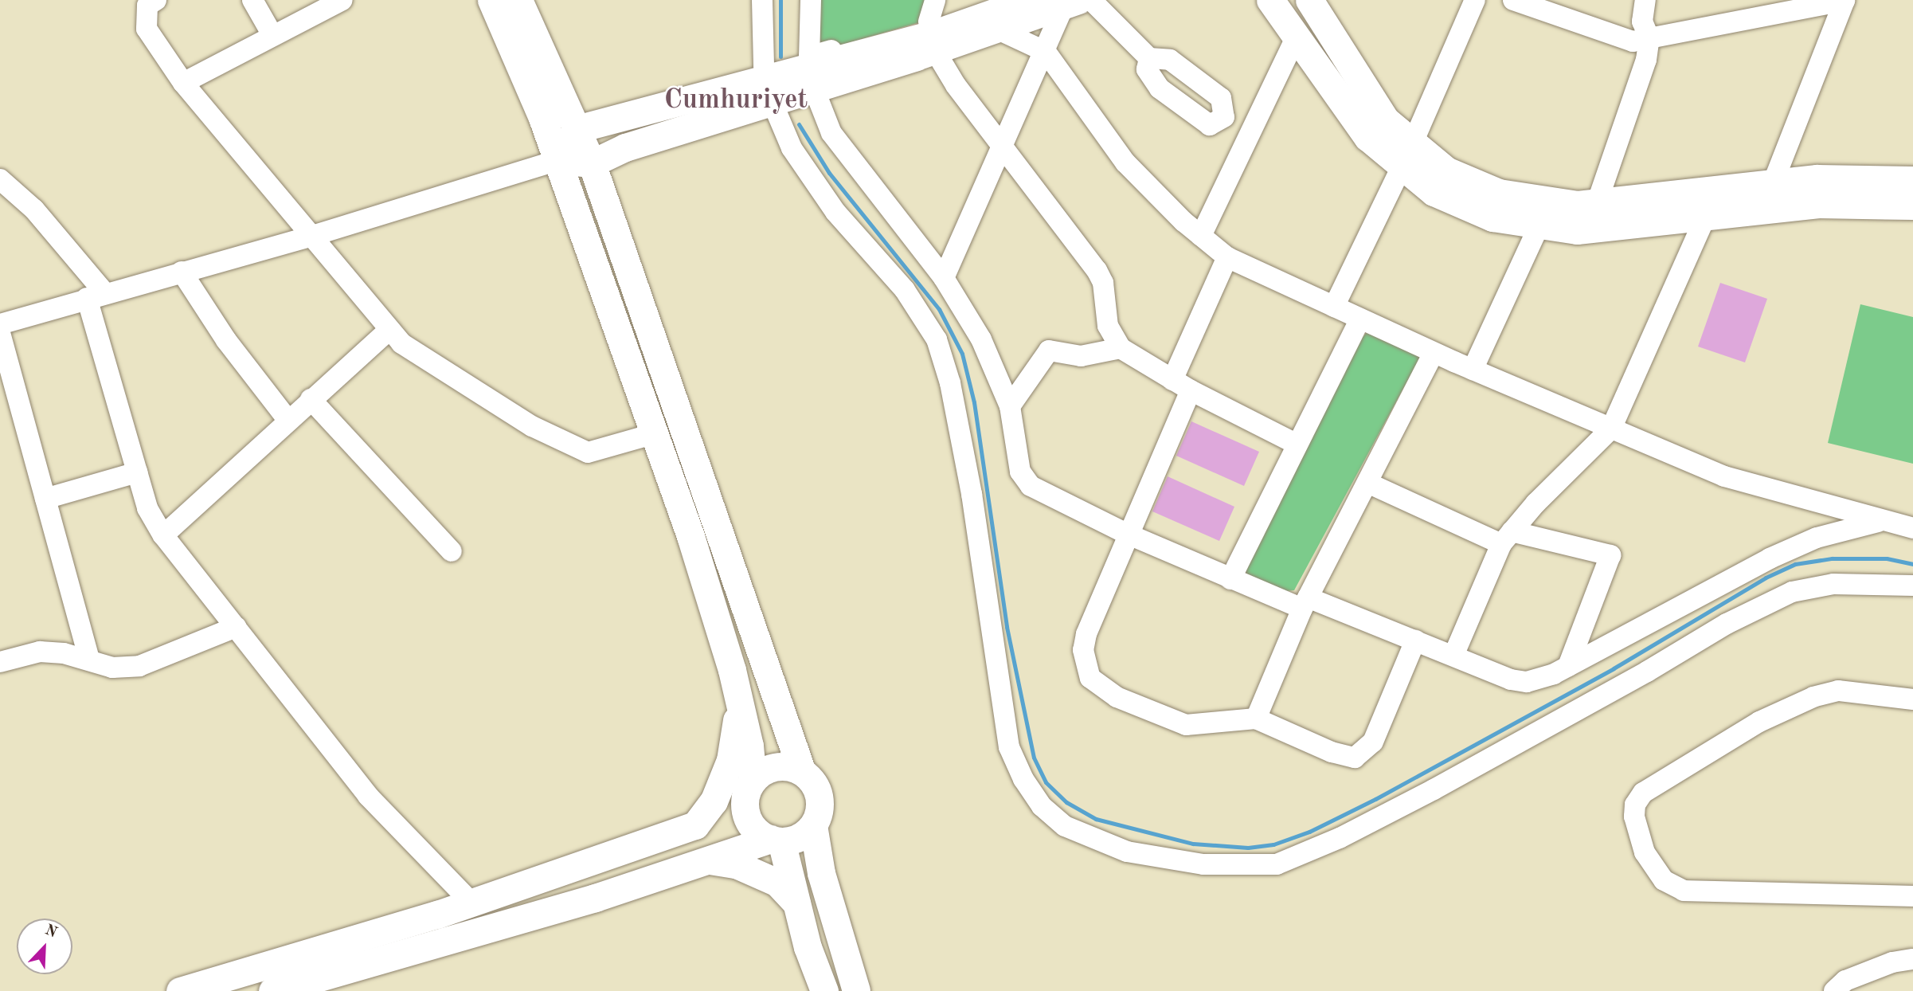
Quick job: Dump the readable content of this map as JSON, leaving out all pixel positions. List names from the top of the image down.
{
  "districts": ["Cumhuriyet"],
  "north": "top right"
}
